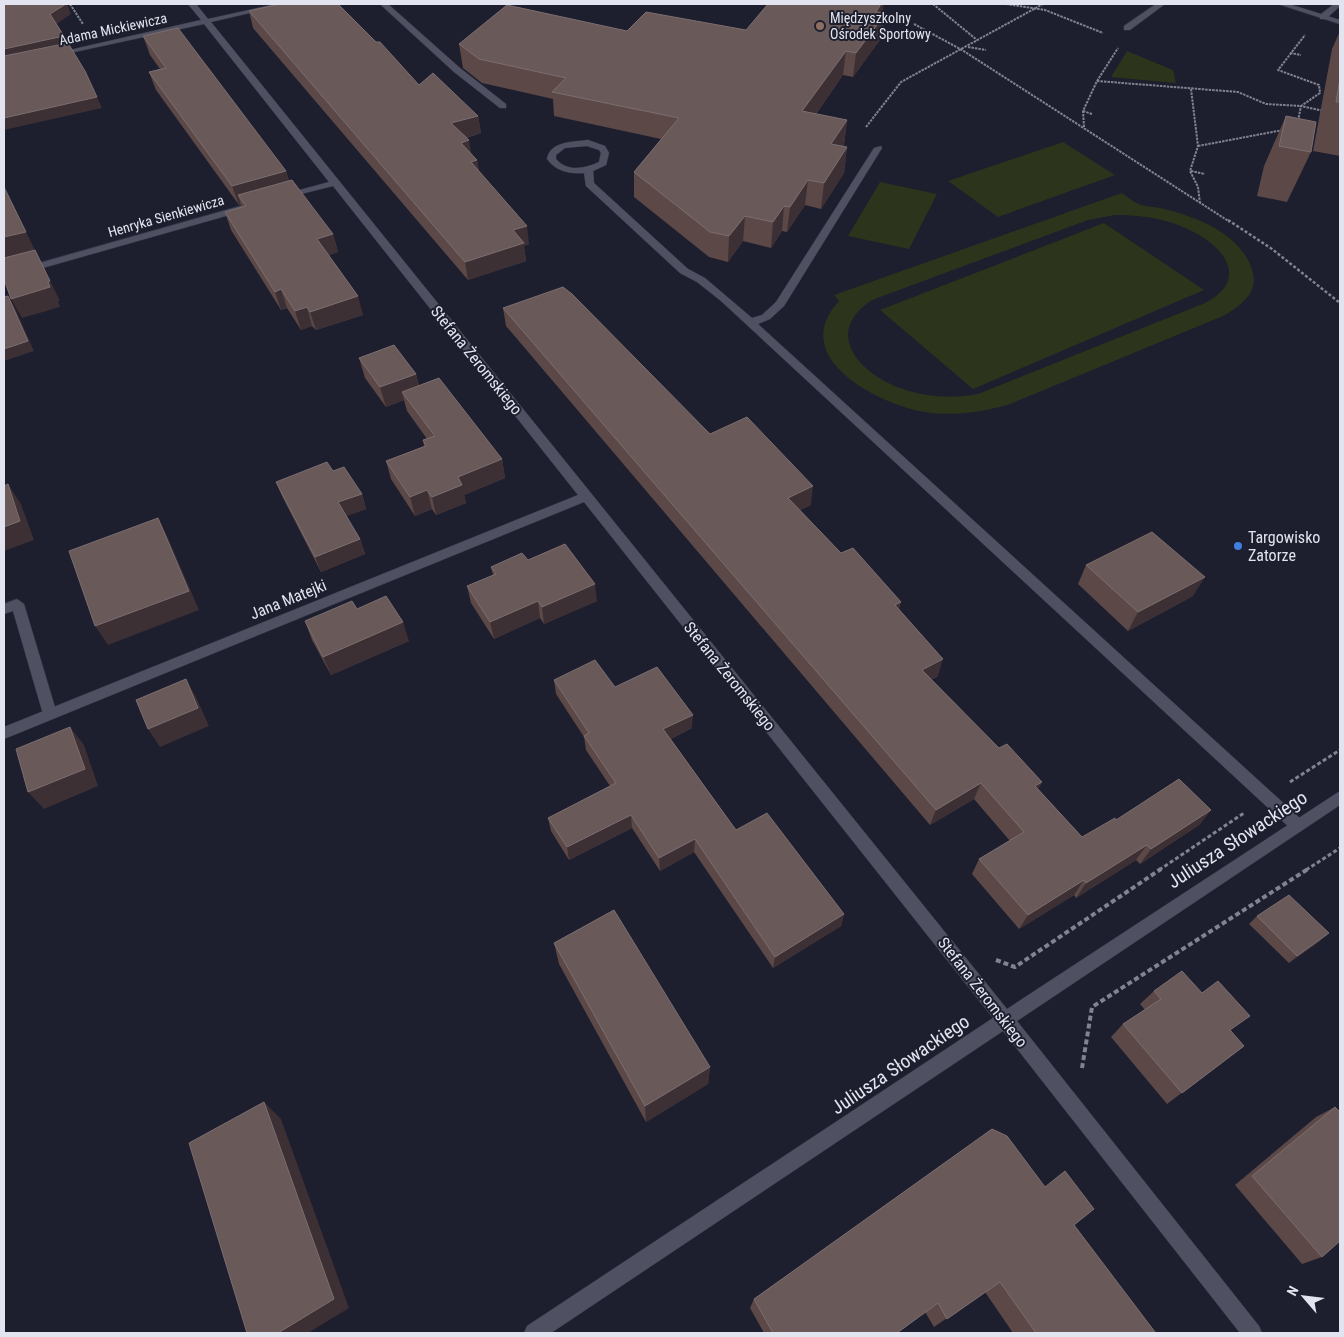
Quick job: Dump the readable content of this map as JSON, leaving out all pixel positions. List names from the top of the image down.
{
  "streets": {
    "street": [
      "Adama Mickiewicza",
      "Henryka Sienkiewicza",
      "Stefana Żeromskiego",
      "Jana Matejki",
      "Juliusza Słowackiego"
    ]
  },
  "crossings": [
    ["Adama Mickiewicza", "Stefana Żeromskiego"],
    ["Stefana Żeromskiego", "Jana Matejki"],
    ["Stefana Żeromskiego", "Juliusza Słowackiego"]
  ],
  "places": ["Międzyszkolny Ośrodek Sportowy", "Targowisko Zatorze"],
  "north": "top left"
}
